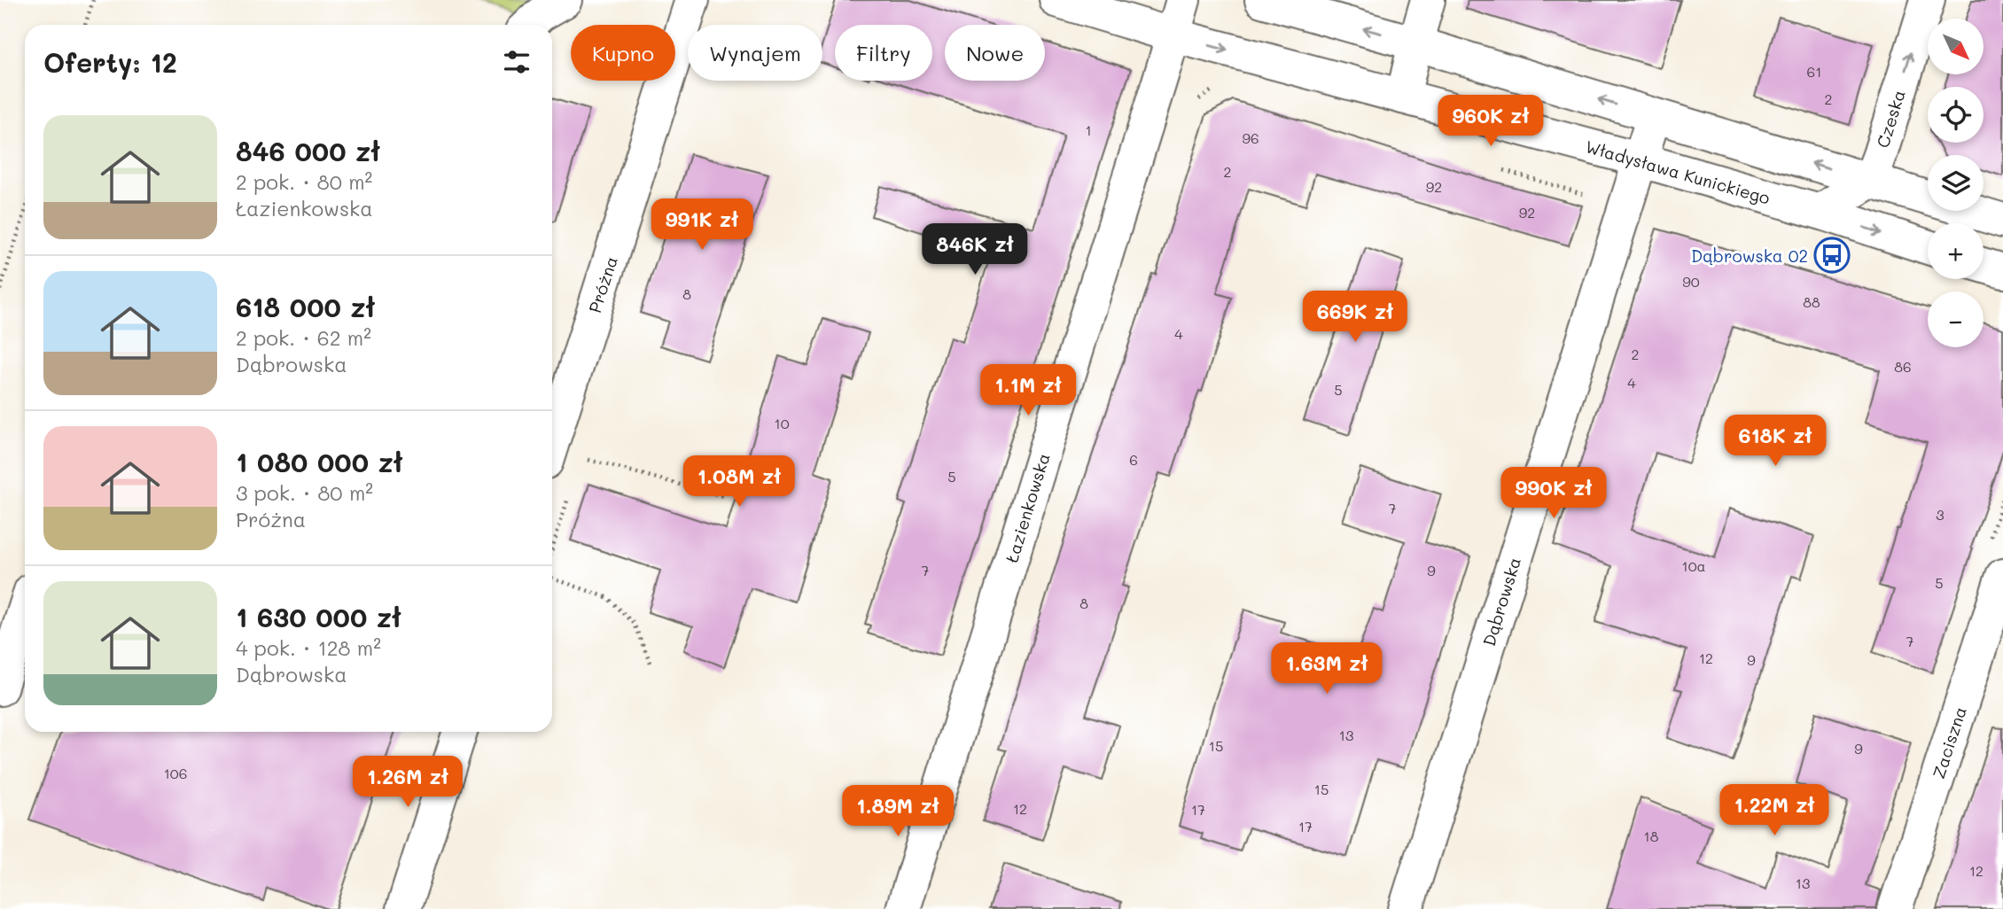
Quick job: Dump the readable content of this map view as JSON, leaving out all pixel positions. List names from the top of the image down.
{
  "streets": {
    "street": [
      "Czeska",
      "Władysława Kunickiego",
      "Próżna",
      "Łazienkowska",
      "Dąbrowska",
      "Zaciszna"
    ]
  },
  "crossings": [
    ["Władysława Kunickiego", "Łazienkowska"],
    ["Władysława Kunickiego", "Dąbrowska"]
  ],
  "one_way": ["Czeska"],
  "places": {
    "bus stop": ["Dąbrowska 02"]
  },
  "house_numbers": [
    "61",
    "2",
    "1",
    "96",
    "2",
    "92",
    "92",
    "90",
    "8",
    "88",
    "4",
    "2",
    "86",
    "4",
    "5",
    "10",
    "6",
    "5",
    "7",
    "3",
    "10a",
    "7",
    "9",
    "5",
    "8",
    "7",
    "12",
    "9",
    "13",
    "15",
    "9",
    "106",
    "15",
    "12",
    "17",
    "17",
    "18",
    "12",
    "13"
  ],
  "north": "bottom right",
  "page": {
    "map_buttons": ["+", "−"],
    "chip": [
      "Kupno",
      "Wynajem",
      "Filtry",
      "Nowe"
    ],
    "heading": "Oferty: 12",
    "price": [
      "960K zł",
      "991K zł",
      "846K zł",
      "669K zł",
      "1.1M zł",
      "618K zł",
      "1.08M zł",
      "990K zł",
      "1.63M zł",
      "1.26M zł",
      "1.22M zł",
      "1.89M zł"
    ],
    "list": [
      {
        "name": "846 000 zł",
        "note": "2 pok. · 80 m² · Łazienkowska"
      },
      {
        "name": "618 000 zł",
        "note": "2 pok. · 62 m² · Dąbrowska"
      },
      {
        "name": "1 080 000 zł",
        "note": "3 pok. · 80 m² · Próżna"
      },
      {
        "name": "1 630 000 zł",
        "note": "4 pok. · 128 m² · Dąbrowska"
      }
    ]
  }
}
